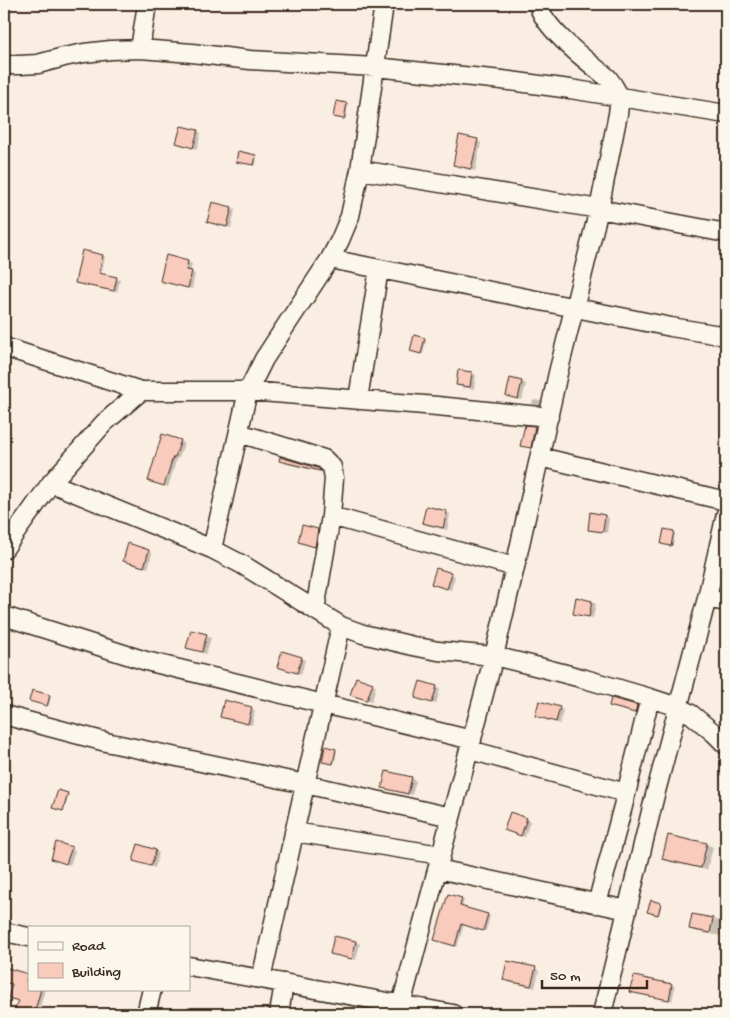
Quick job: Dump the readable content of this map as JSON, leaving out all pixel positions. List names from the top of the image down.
{
  "legend": ["Road", "Building"],
  "scale_bar": "50 m"
}
